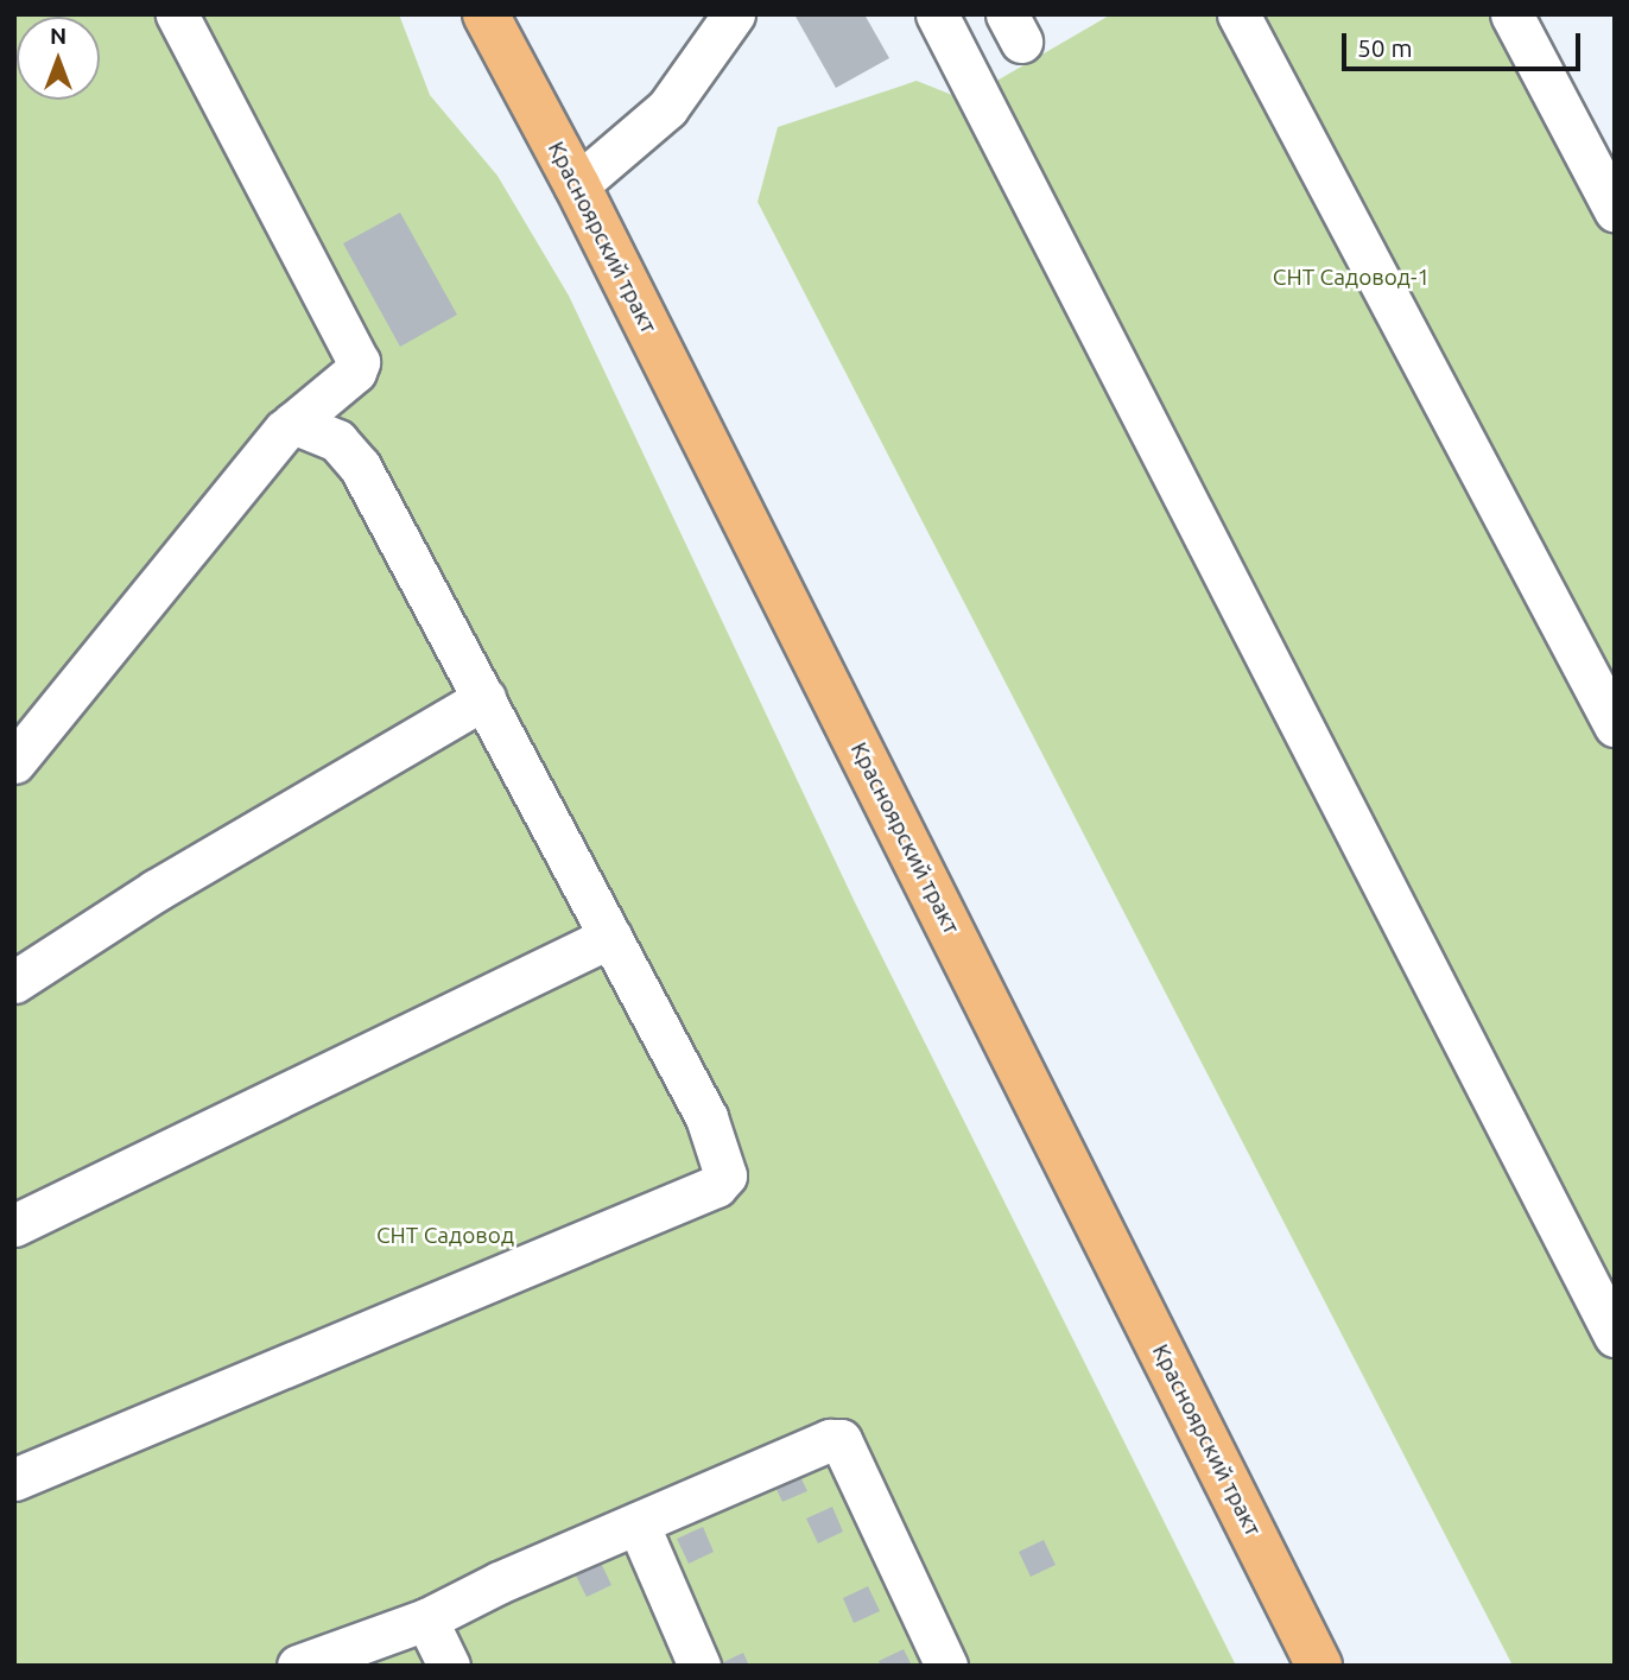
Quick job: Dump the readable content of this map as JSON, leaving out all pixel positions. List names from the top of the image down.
{
  "streets": {
    "main road": ["Красноярский тракт"]
  },
  "parks": ["СНТ Садовод-1", "СНТ Садовод"],
  "scale_bar": "50 m",
  "north": "top"
}
